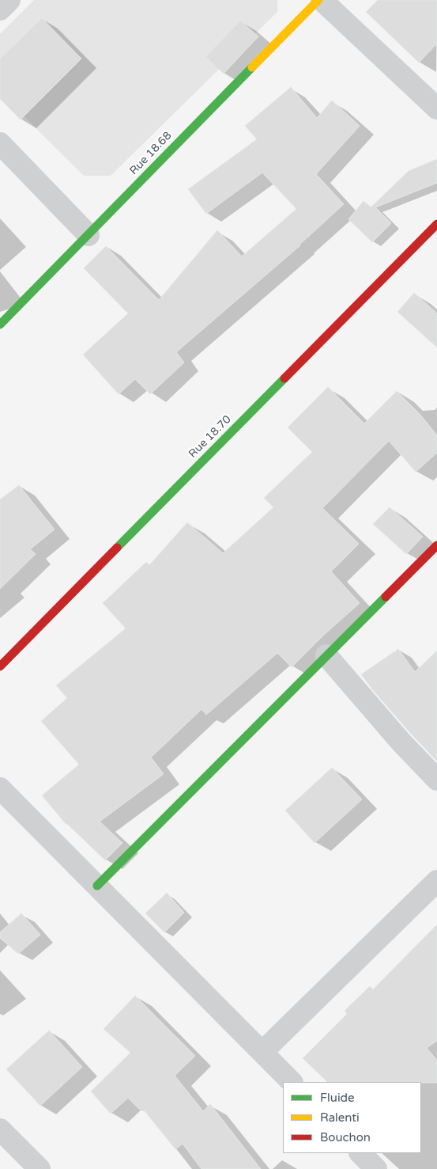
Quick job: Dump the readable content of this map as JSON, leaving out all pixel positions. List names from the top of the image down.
{
  "streets": {
    "street": ["Rue 18.68", "Rue 18.70"]
  },
  "legend": ["Fluide", "Ralenti", "Bouchon"]
}
